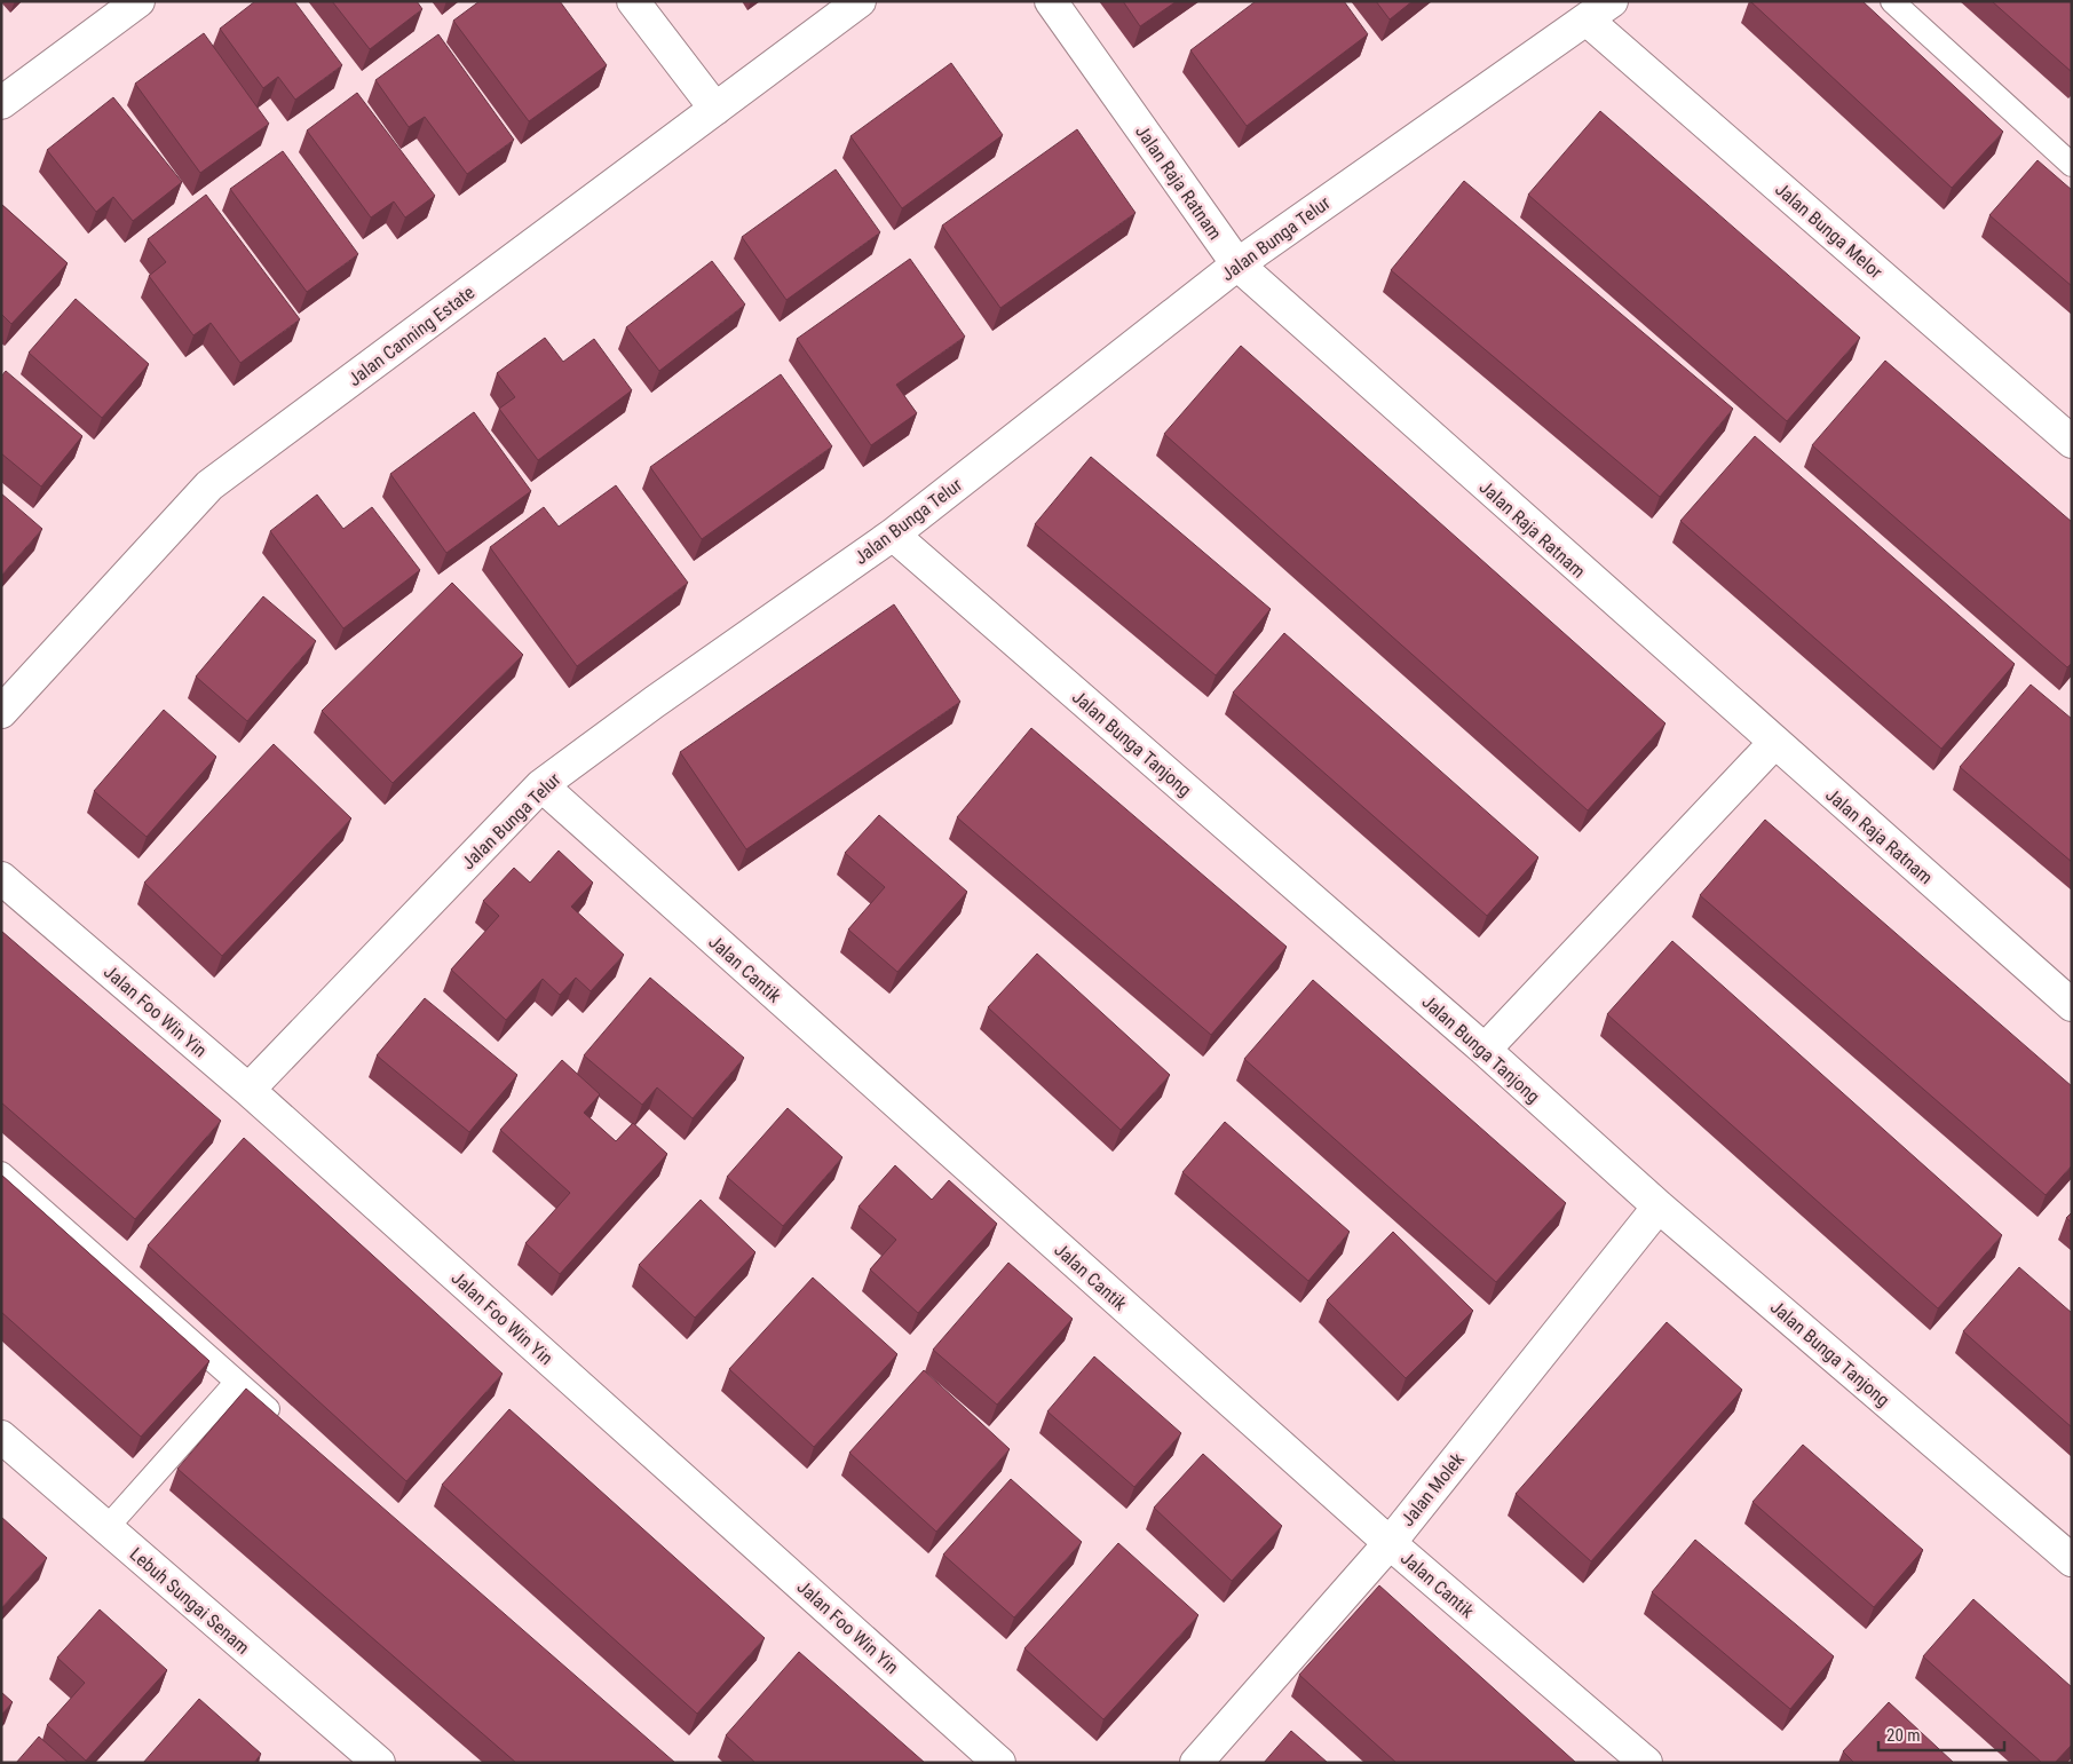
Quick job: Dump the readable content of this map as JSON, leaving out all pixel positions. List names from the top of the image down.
{
  "streets": {
    "street": [
      "Jalan Raja Ratnam",
      "Jalan Bunga Melor",
      "Jalan Bunga Telur",
      "Jalan Canning Estate",
      "Jalan Bunga Tanjong",
      "Jalan Cantik",
      "Jalan Foo Win Yin",
      "Jalan Molek",
      "Lebuh Sungai Senam"
    ]
  },
  "crossings": [
    ["Jalan Raja Ratnam", "Jalan Bunga Telur"],
    ["Jalan Bunga Melor", "Jalan Bunga Telur"],
    ["Jalan Bunga Telur", "Jalan Bunga Tanjong"],
    ["Jalan Bunga Telur", "Jalan Cantik"],
    ["Jalan Bunga Telur", "Jalan Foo Win Yin"],
    ["Jalan Bunga Tanjong", "Jalan Molek"],
    ["Jalan Cantik", "Jalan Molek"]
  ],
  "scale_bar": "20 m"
}
